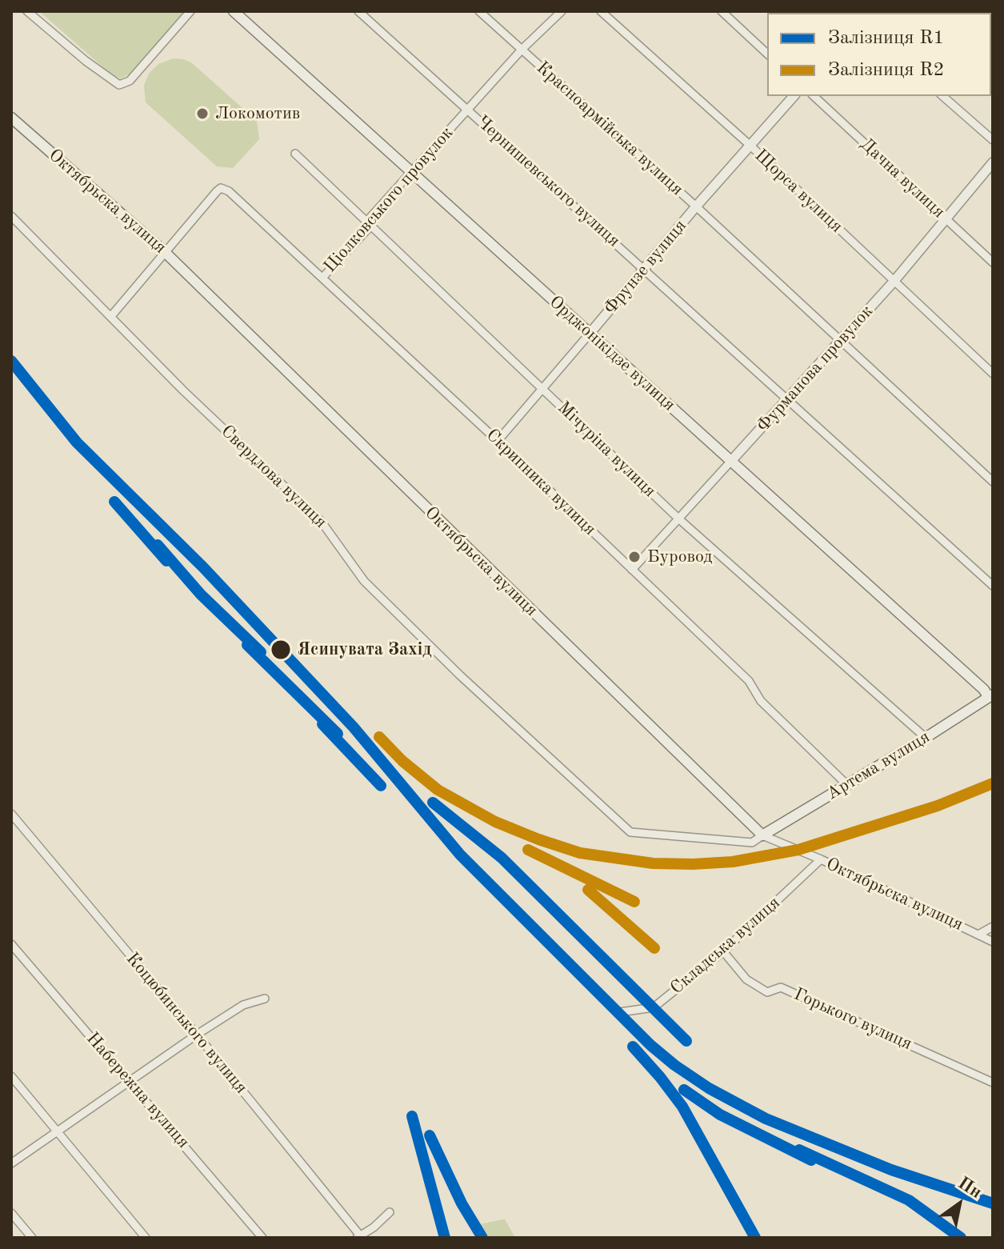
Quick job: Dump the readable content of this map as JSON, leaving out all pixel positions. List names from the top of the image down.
{
  "streets": {
    "main road": ["Октябрьска вулиця", "Орджонікідзе вулиця", "Артема вулиця"],
    "street": [
      "Красноармійська вулиця",
      "Дачна вулиця",
      "Чернишевського вулиця",
      "Щорса вулиця",
      "Ціолковського провулок",
      "Фрунзе вулиця",
      "Фурманова провулок",
      "Мічуріна вулиця",
      "Свердлова вулиця",
      "Скрипника вулиця",
      "Складська вулиця",
      "Горького вулиця",
      "Коцюбинського вулиця",
      "Набережна вулиця"
    ]
  },
  "crossings": [
    ["Красноармійська вулиця", "Ціолковського провулок"],
    ["Красноармійська вулиця", "Фрунзе вулиця"],
    ["Красноармійська вулиця", "Фурманова провулок"],
    ["Дачна вулиця", "Фурманова провулок"],
    ["Чернишевського вулиця", "Ціолковського провулок"],
    ["Чернишевського вулиця", "Фрунзе вулиця"],
    ["Чернишевського вулиця", "Фурманова провулок"],
    ["Щорса вулиця", "Фрунзе вулиця"],
    ["Щорса вулиця", "Фурманова провулок"],
    ["Ціолковського провулок", "Орджонікідзе вулиця"],
    ["Ціолковського провулок", "Мічуріна вулиця"],
    ["Ціолковського провулок", "Скрипника вулиця"],
    ["Октябрьска вулиця", "Свердлова вулиця"],
    ["Октябрьска вулиця", "Скрипника вулиця"],
    ["Октябрьска вулиця", "Артема вулиця"],
    ["Октябрьска вулиця", "Складська вулиця"],
    ["Фрунзе вулиця", "Орджонікідзе вулиця"],
    ["Фрунзе вулиця", "Мічуріна вулиця"],
    ["Фрунзе вулиця", "Скрипника вулиця"],
    ["Орджонікідзе вулиця", "Фурманова провулок"],
    ["Орджонікідзе вулиця", "Артема вулиця"],
    ["Фурманова провулок", "Мічуріна вулиця"],
    ["Фурманова провулок", "Скрипника вулиця"],
    ["Мічуріна вулиця", "Артема вулиця"],
    ["Свердлова вулиця", "Артема вулиця"],
    ["Скрипника вулиця", "Артема вулиця"],
    ["Складська вулиця", "Горького вулиця"]
  ],
  "places": ["Локомотив", "Буровод", "Ясинувата Захід"],
  "lines": ["rail line R1", "rail line R2"],
  "legend": ["Залізниця R1", "Залізниця R2"],
  "north": "top right"
}
